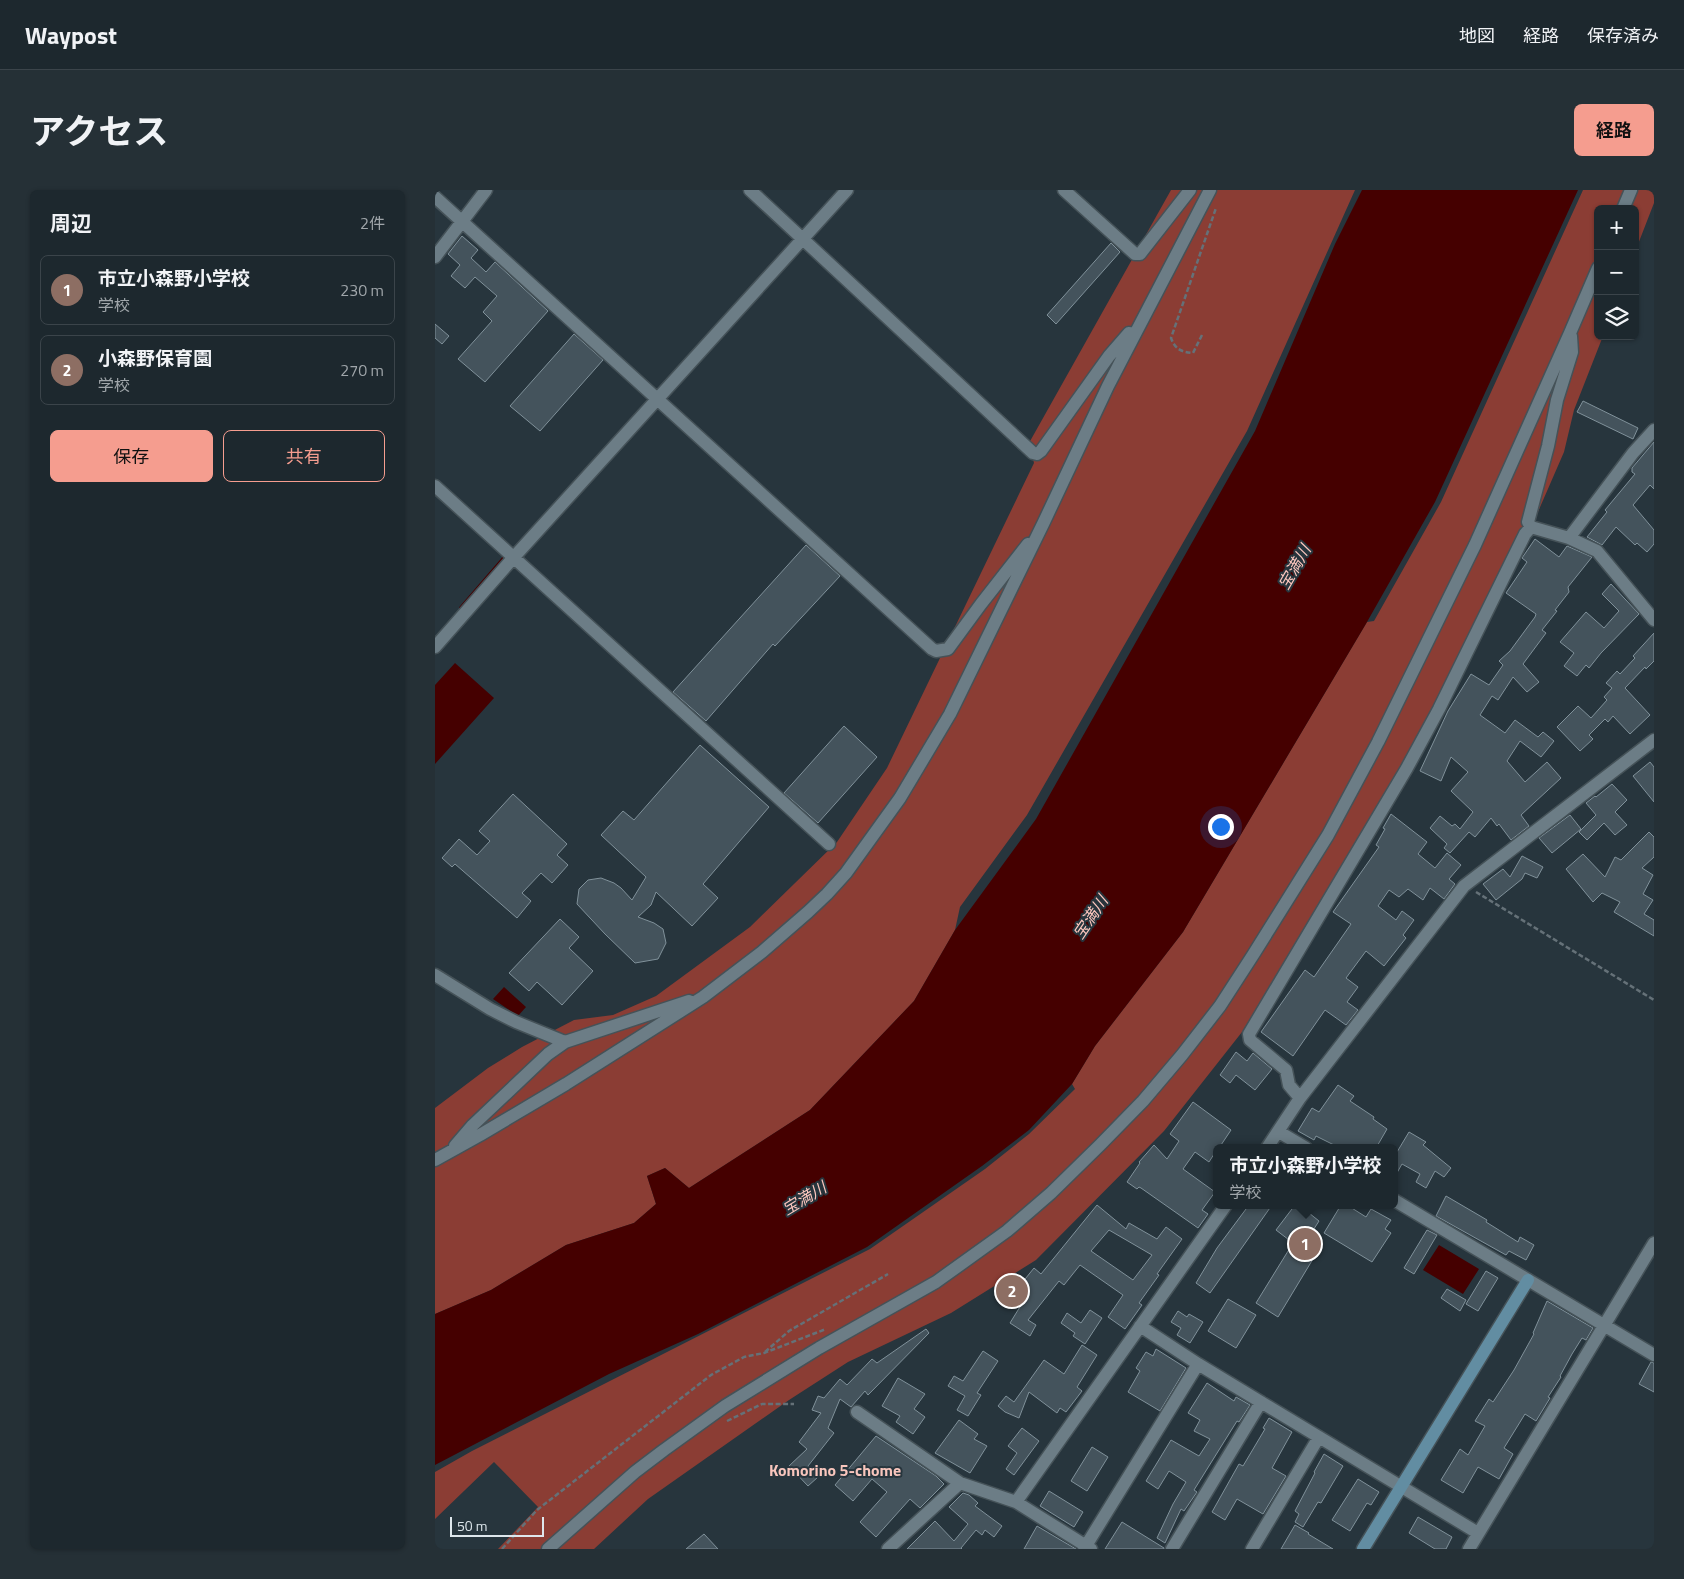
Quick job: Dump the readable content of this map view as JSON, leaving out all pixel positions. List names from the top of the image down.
{
  "districts": ["Komorino 5-chome"],
  "water": ["宝満川"],
  "scale_bar": "50 m",
  "page": {
    "header": "Waypost",
    "nav": ["地図", "経路", "保存済み"],
    "title": "アクセス",
    "buttons": [
      "経路",
      ["保存", "共有"]
    ],
    "heading": ["周辺", "2件"],
    "map_buttons": ["+", "−"],
    "list": [
      {
        "mark": "1",
        "name": "市立小森野小学校",
        "note": "学校",
        "value": "230 m"
      },
      {
        "mark": "2",
        "name": "小森野保育園",
        "note": "学校",
        "value": "270 m"
      }
    ],
    "popup": ["市立小森野小学校", "学校"],
    "pins": ["1", "2"],
    "scale": "50 m"
  }
}
